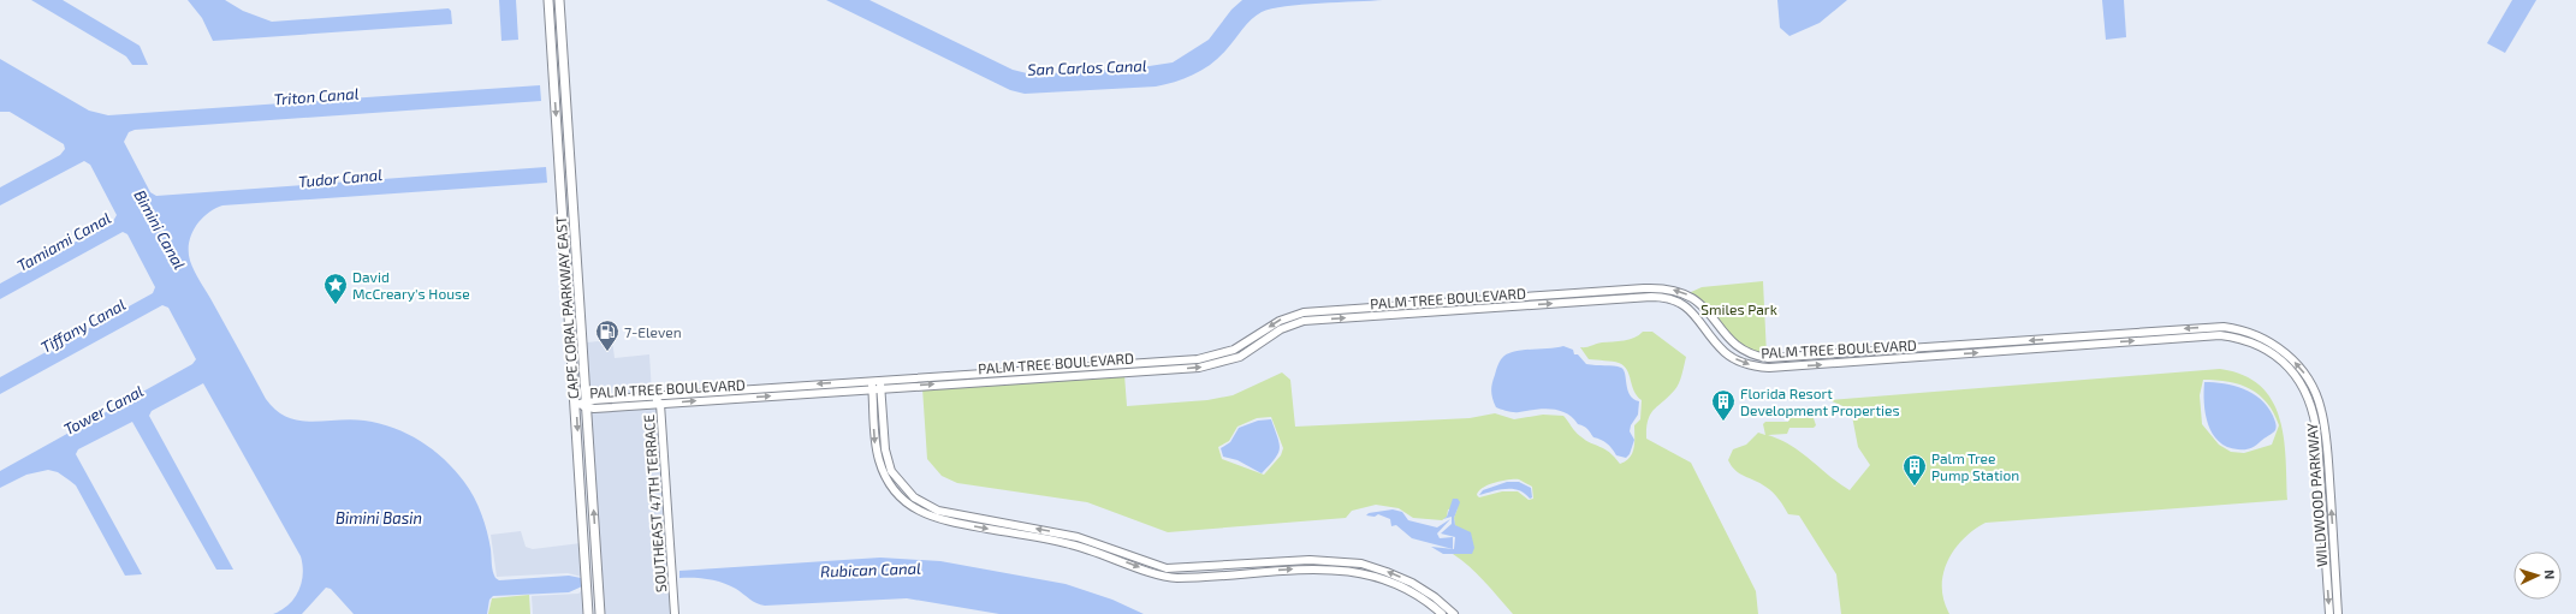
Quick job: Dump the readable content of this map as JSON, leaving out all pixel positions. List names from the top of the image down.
{
  "streets": {
    "main road": ["CAPE CORAL PARKWAY EAST"],
    "street": ["PALM TREE BOULEVARD", "WILDWOOD PARKWAY", "SOUTHEAST 47TH TERRACE"]
  },
  "crossings": [
    ["PALM TREE BOULEVARD", "CAPE CORAL PARKWAY EAST"],
    ["PALM TREE BOULEVARD", "WILDWOOD PARKWAY"],
    ["PALM TREE BOULEVARD", "SOUTHEAST 47TH TERRACE"]
  ],
  "water": [
    "San Carlos Canal",
    "Triton Canal",
    "Tudor Canal",
    "Bimini Canal",
    "Tamiami Canal",
    "Tiffany Canal",
    "Tower Canal",
    "Bimini Basin",
    "Rubican Canal"
  ],
  "parks": ["Smiles Park"],
  "places": {
    "place": ["David McCreary's House"],
    "fuel station": ["7-Eleven"],
    "building": ["Florida Resort Development Properties", "Palm Tree Pump Station"]
  },
  "north": "right"
}
